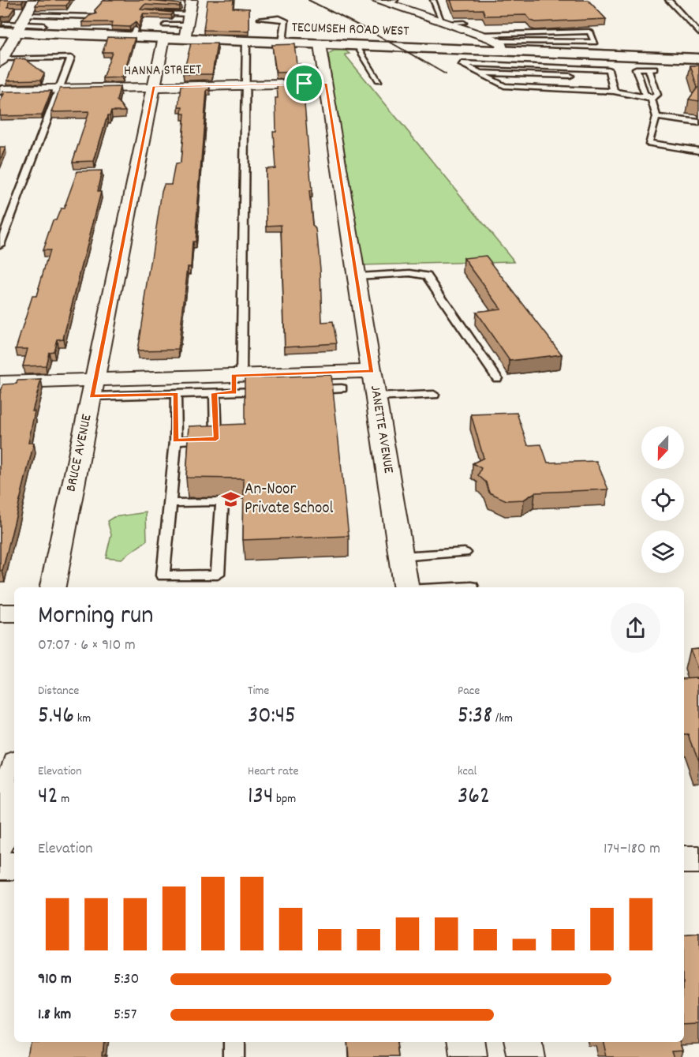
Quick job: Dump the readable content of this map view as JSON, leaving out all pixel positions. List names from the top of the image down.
{
  "streets": {
    "main road": ["TECUMSEH ROAD WEST"],
    "street": ["HANNA STREET", "JANETTE AVENUE", "BRUCE AVENUE"]
  },
  "crossings": [
    ["TECUMSEH ROAD WEST", "JANETTE AVENUE"],
    ["TECUMSEH ROAD WEST", "BRUCE AVENUE"],
    ["HANNA STREET", "JANETTE AVENUE"],
    ["HANNA STREET", "BRUCE AVENUE"]
  ],
  "places": {
    "school or university": ["An-Noor Private School"]
  },
  "north": "bottom",
  "page": {
    "heading": ["Morning run", "07:07 · 6 × 910 m"],
    "stats": [
      ["Distance", "5.46 km"],
      ["Time", "30:45"],
      ["Pace", "5:38 /km"],
      ["Elevation", "42 m"],
      ["Heart rate", "134 bpm"],
      ["kcal", "362"]
    ],
    "chart": ["Elevation", "174–180 m"],
    "list": [
      {
        "name": "910 m",
        "note": "5:30"
      },
      {
        "name": "1.8 km",
        "note": "5:57"
      }
    ]
  }
}
